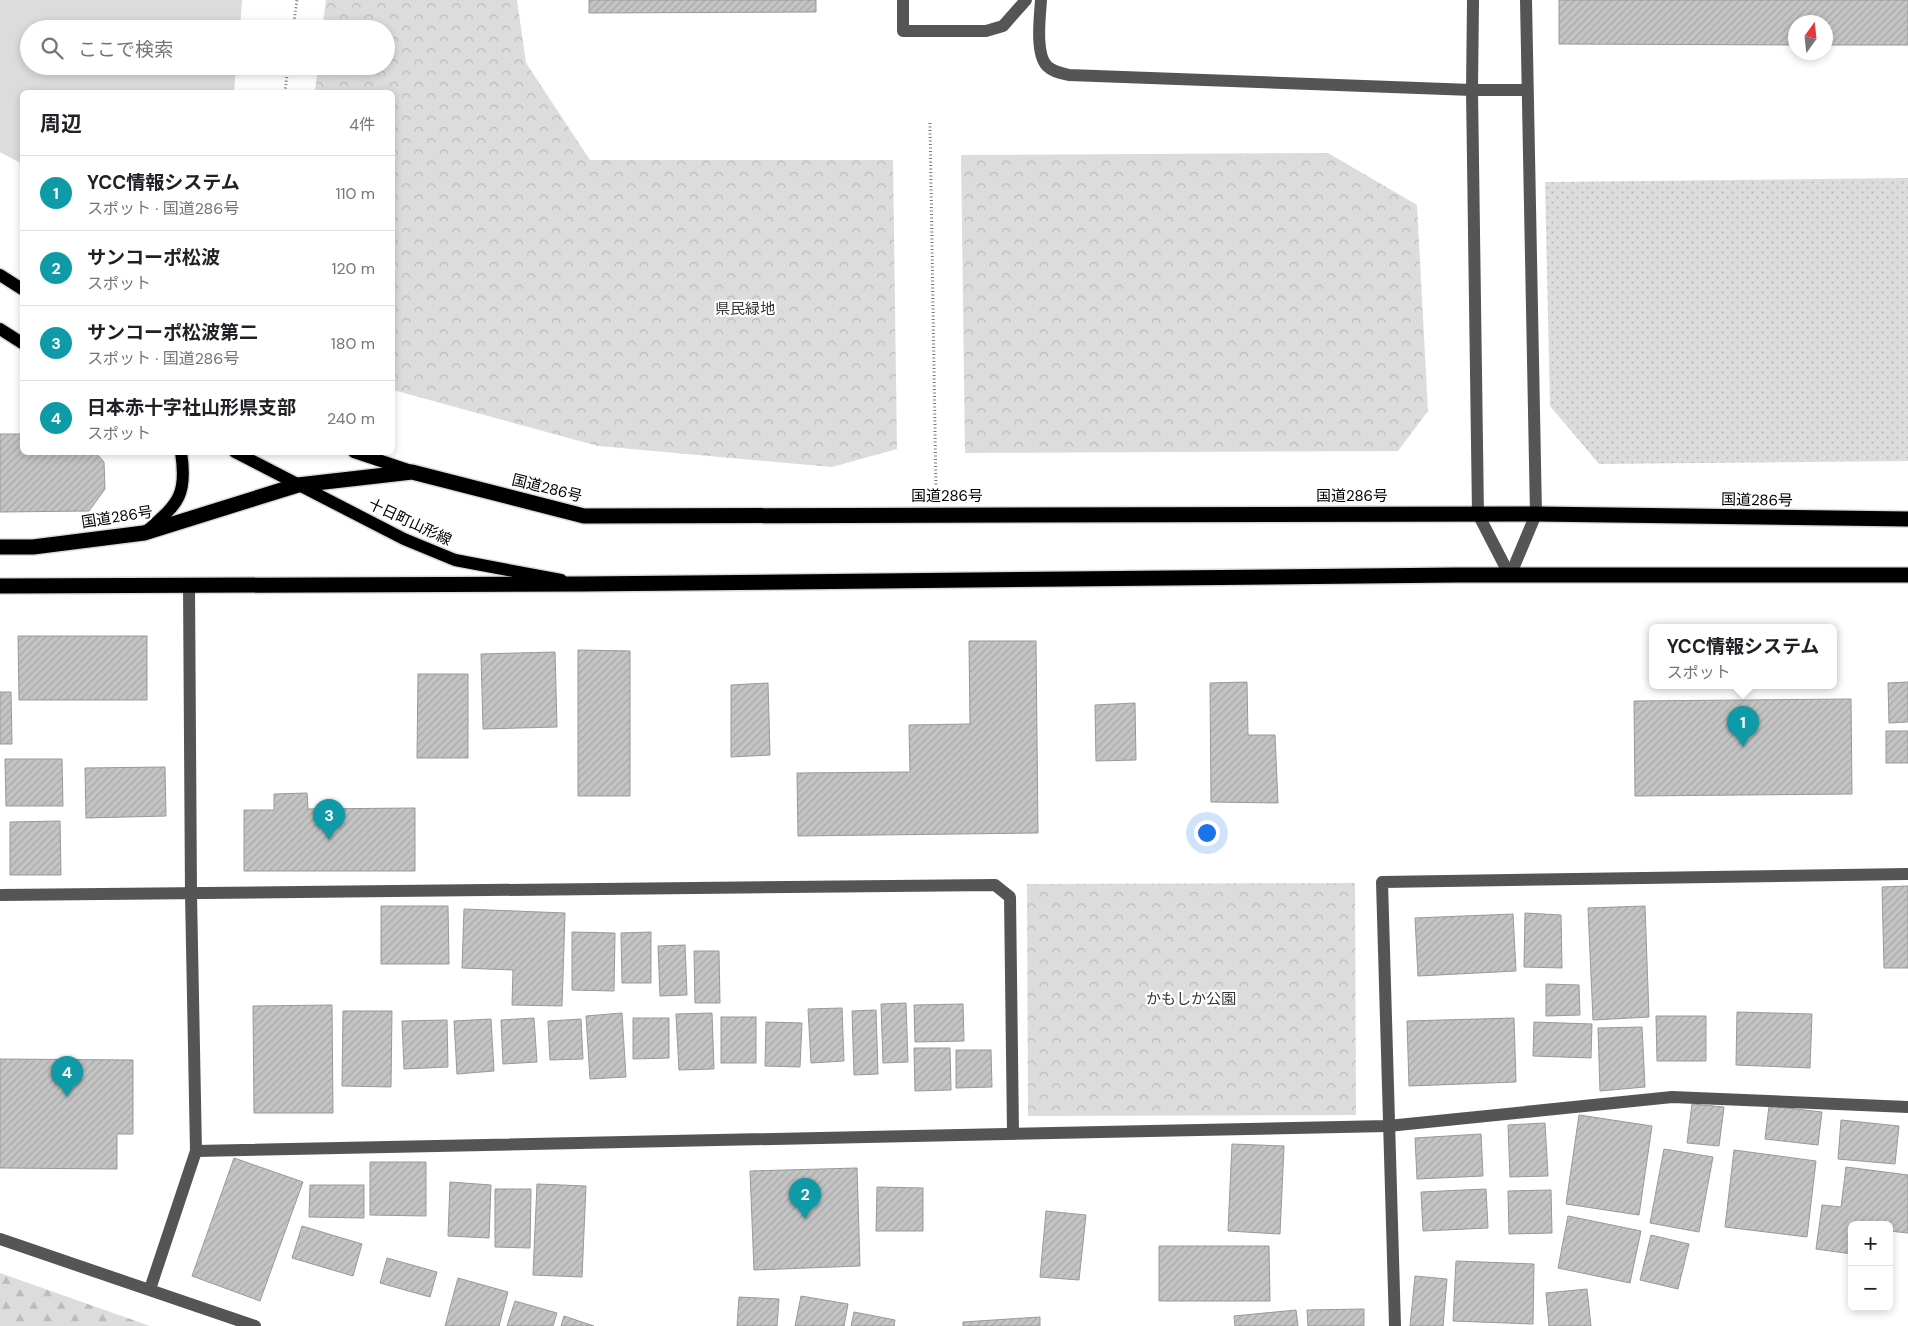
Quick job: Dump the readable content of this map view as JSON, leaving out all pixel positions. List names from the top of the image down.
{
  "streets": {
    "highway": ["国道286号"],
    "main road": ["十日町山形線"]
  },
  "crossings": [
    ["国道286号", "十日町山形線"]
  ],
  "parks": ["県民緑地", "かもしか公園"],
  "north": "top",
  "page": {
    "search": "ここで検索",
    "heading": ["周辺", "4件"],
    "list": [
      {
        "mark": "1",
        "name": "YCC情報システム",
        "note": "スポット · 国道286号",
        "value": "110 m"
      },
      {
        "mark": "2",
        "name": "サンコーポ松波",
        "note": "スポット",
        "value": "120 m"
      },
      {
        "mark": "3",
        "name": "サンコーポ松波第二",
        "note": "スポット · 国道286号",
        "value": "180 m"
      },
      {
        "mark": "4",
        "name": "日本赤十字社山形県支部",
        "note": "スポット",
        "value": "240 m"
      }
    ],
    "popup": ["YCC情報システム", "スポット"],
    "pins": [
      "1",
      "3",
      "4",
      "2"
    ],
    "map_buttons": ["+", "−"]
  }
}
